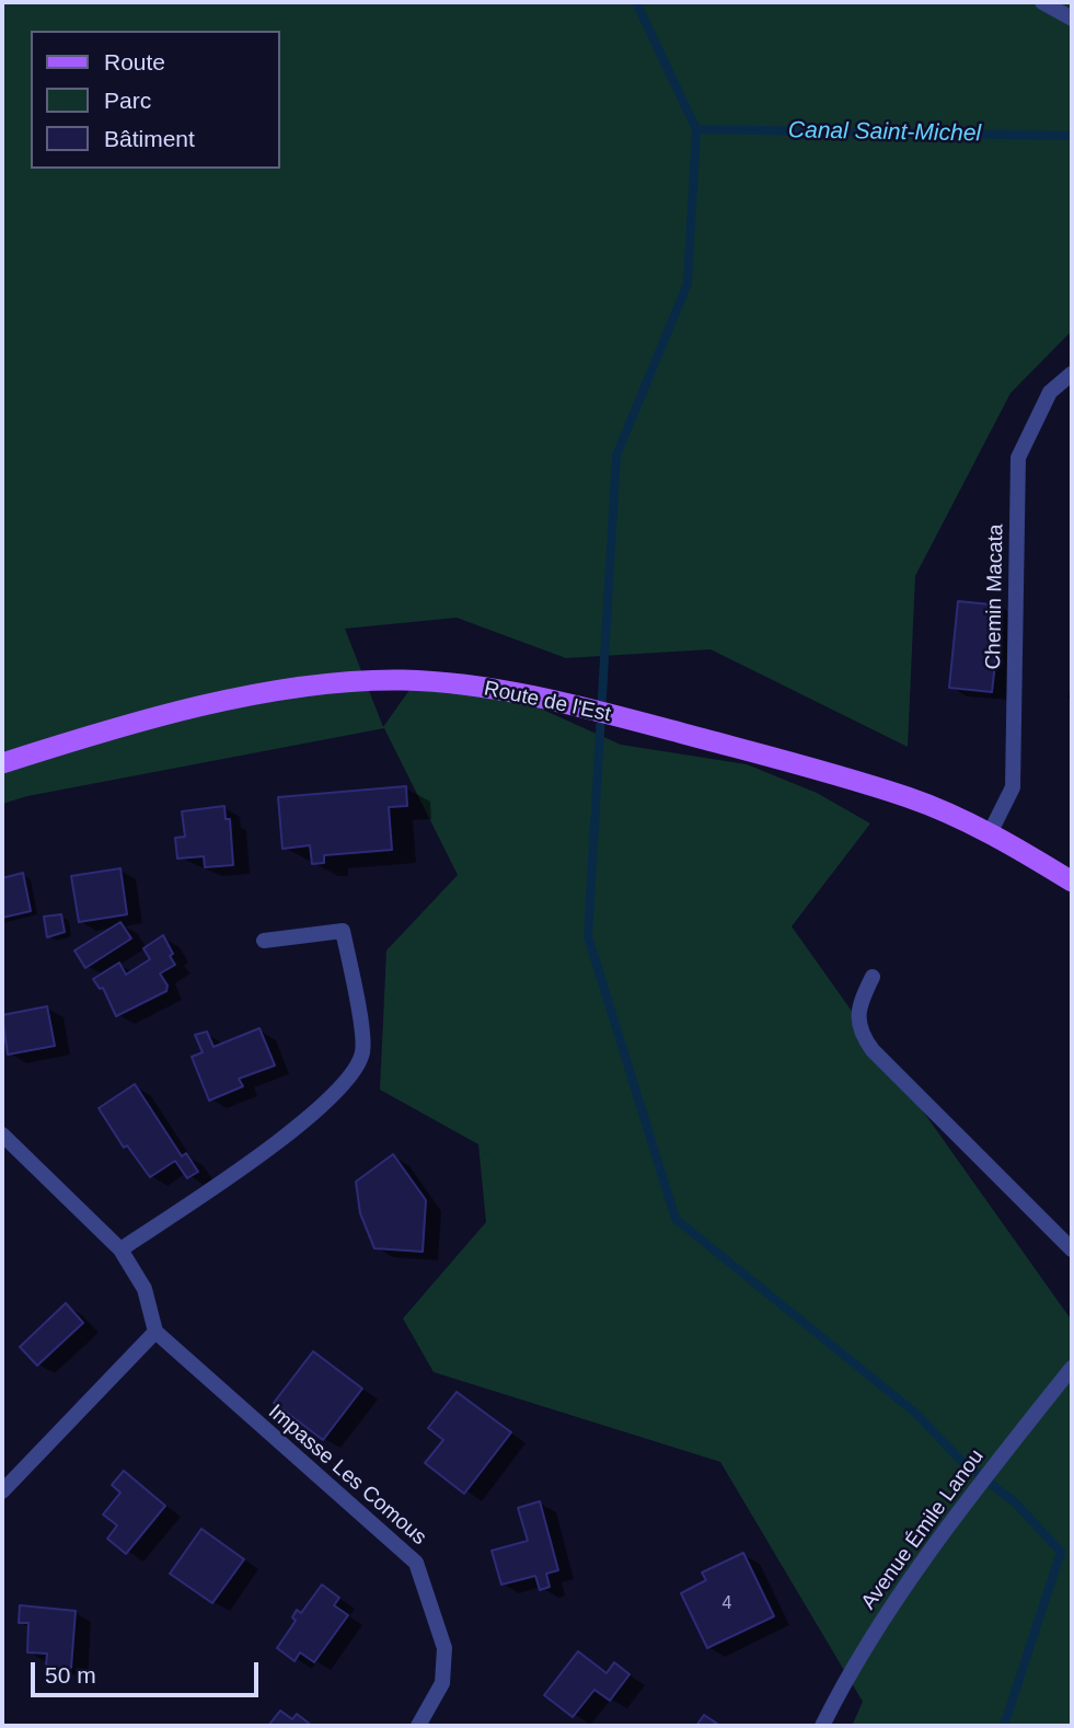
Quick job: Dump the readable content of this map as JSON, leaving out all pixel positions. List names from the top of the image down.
{
  "streets": {
    "main road": ["Route de l'Est"],
    "street": ["Chemin Macata", "Impasse Les Comous", "Avenue Émile Lanou"]
  },
  "crossings": [
    ["Chemin Macata", "Route de l'Est"]
  ],
  "water": ["Canal Saint-Michel"],
  "house_numbers": ["4"],
  "legend": ["Route", "Parc", "Bâtiment"],
  "scale_bar": "50 m"
}
